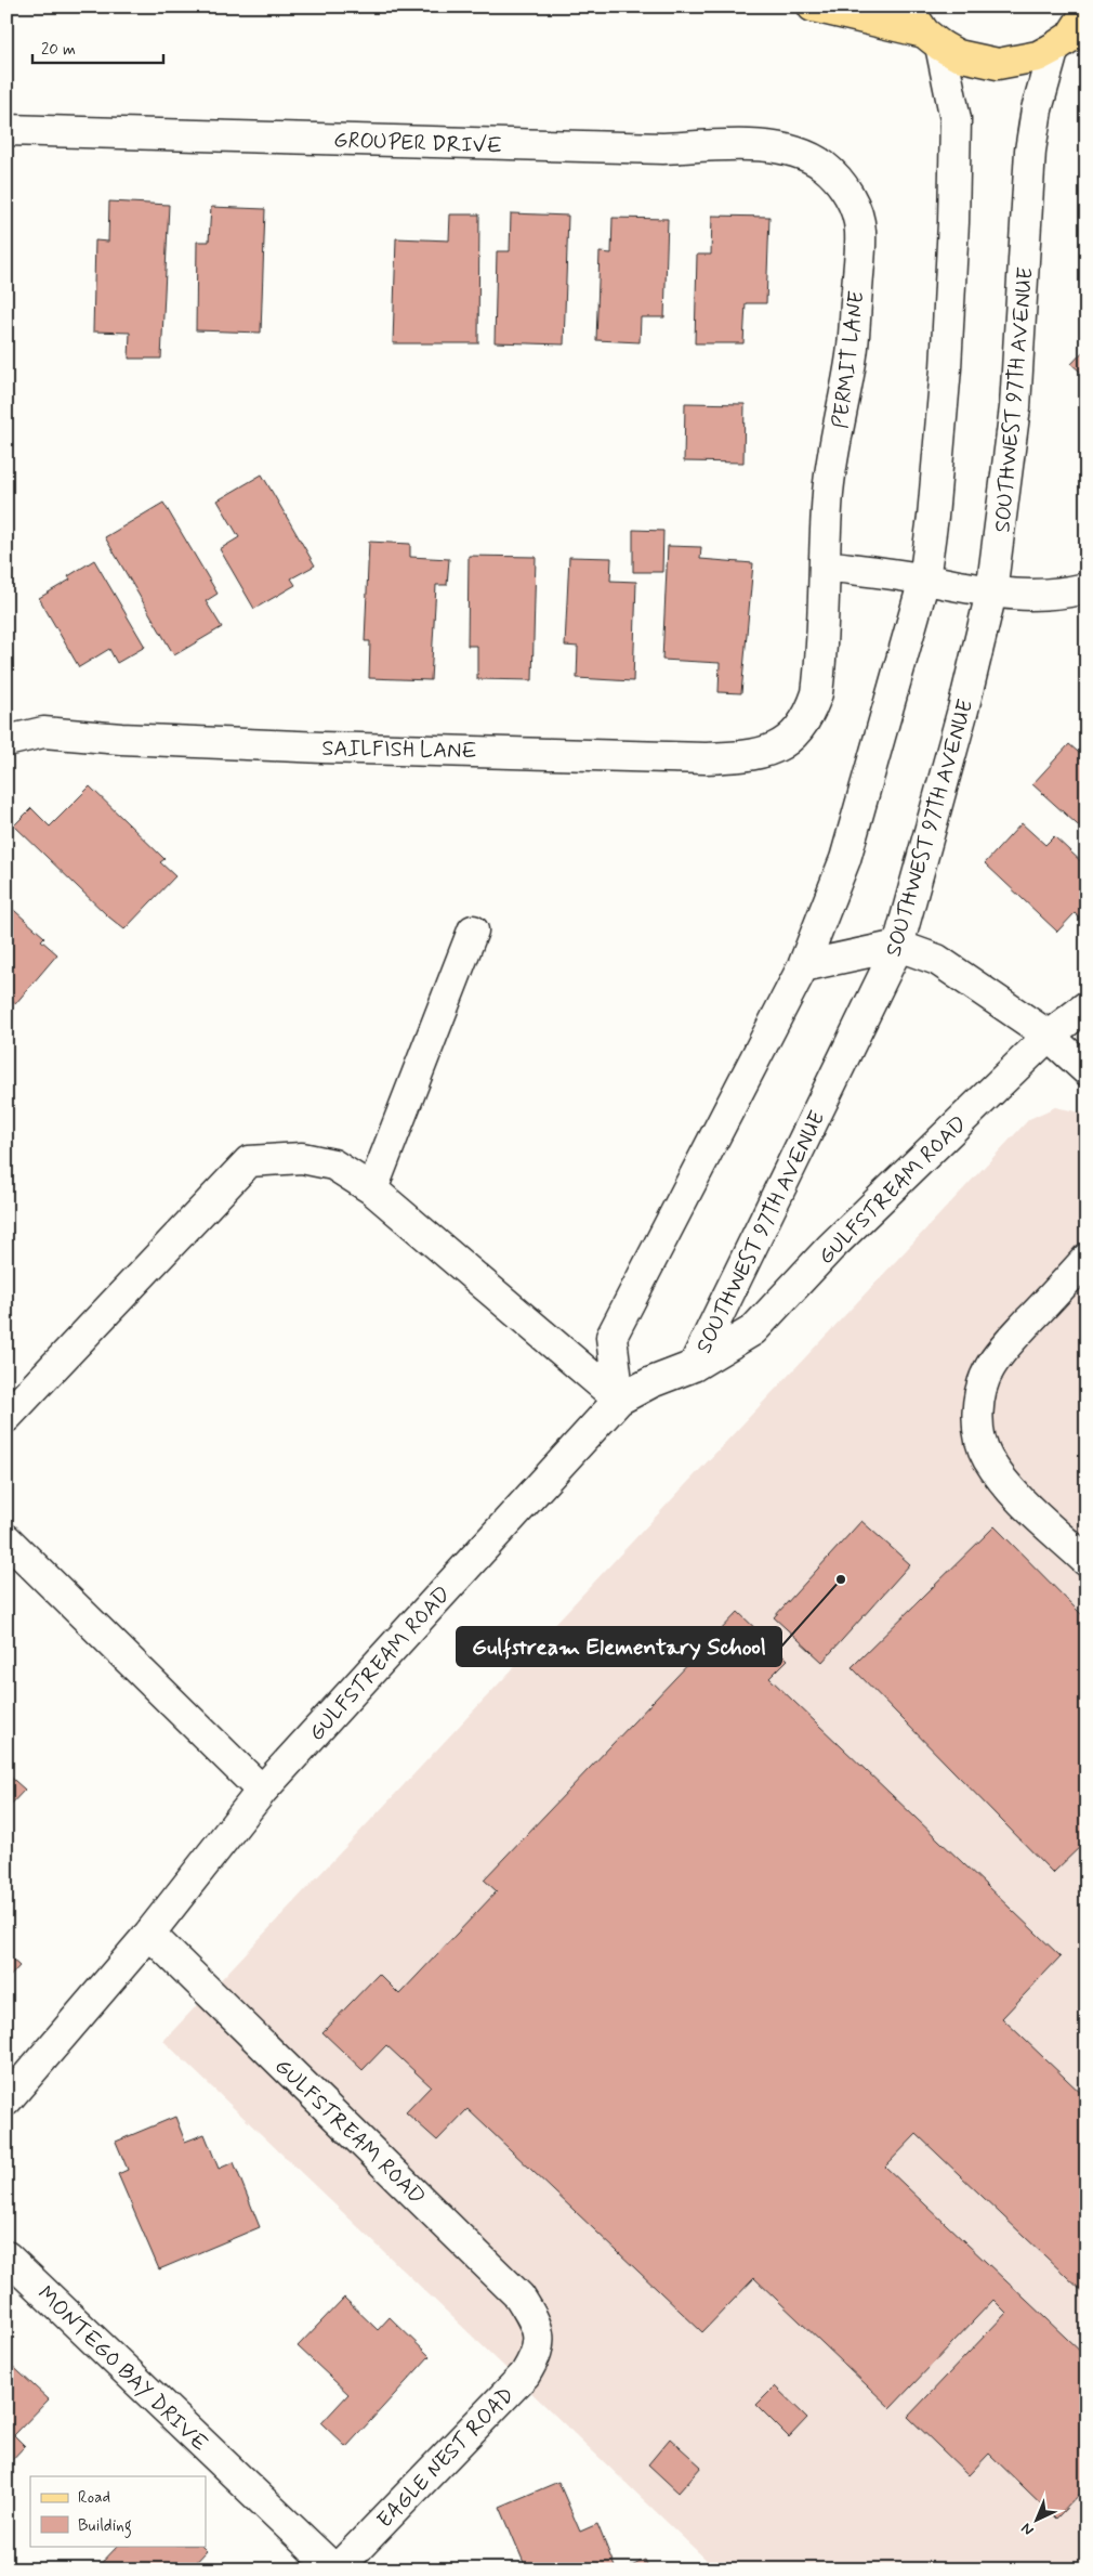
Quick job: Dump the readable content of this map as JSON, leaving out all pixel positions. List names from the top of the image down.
{
  "streets": {
    "street": [
      "GROUPER DRIVE",
      "PERMIT LANE",
      "SOUTHWEST 97TH AVENUE",
      "SAILFISH LANE",
      "GULFSTREAM ROAD",
      "MONTEGO BAY DRIVE",
      "EAGLE NEST ROAD"
    ]
  },
  "crossings": [
    ["GROUPER DRIVE", "PERMIT LANE"],
    ["PERMIT LANE", "SAILFISH LANE"],
    ["SOUTHWEST 97TH AVENUE", "GULFSTREAM ROAD"],
    ["GULFSTREAM ROAD", "EAGLE NEST ROAD"],
    ["MONTEGO BAY DRIVE", "EAGLE NEST ROAD"]
  ],
  "places": ["Gulfstream Elementary School"],
  "legend": ["Road", "Building"],
  "scale_bar": "20 m",
  "north": "bottom left"
}
